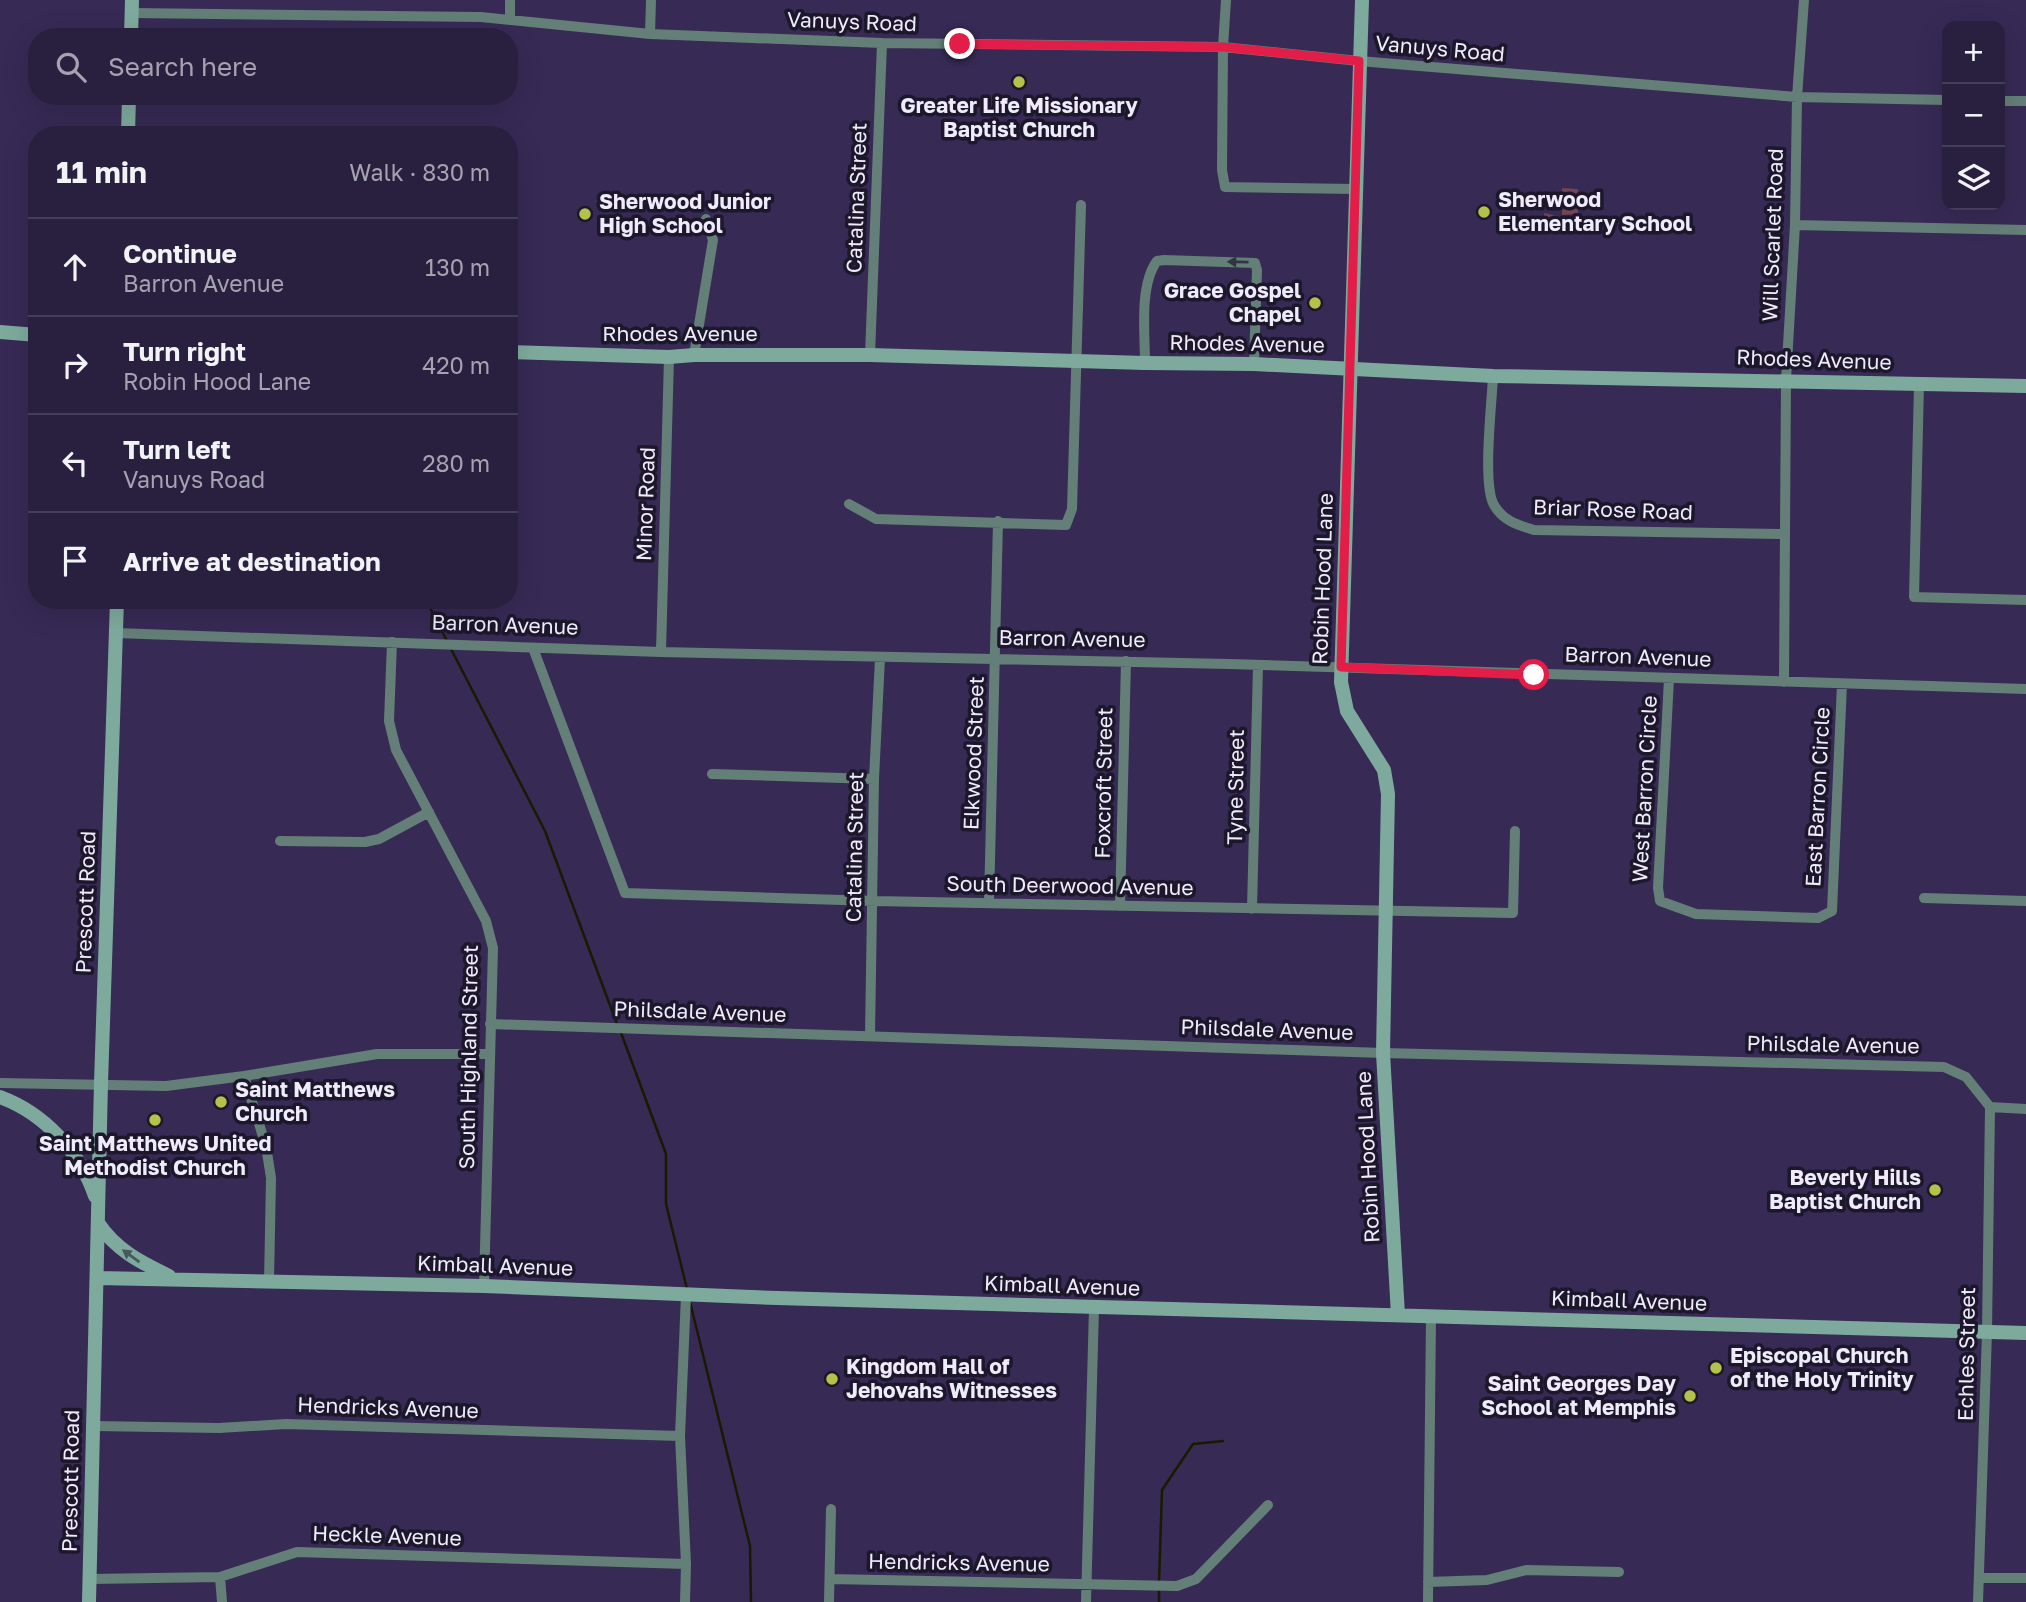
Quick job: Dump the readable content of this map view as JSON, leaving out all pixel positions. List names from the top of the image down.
{
  "streets": {
    "main road": [
      "Rhodes Avenue",
      "Robin Hood Lane",
      "Prescott Road",
      "Kimball Avenue"
    ],
    "street": [
      "Vanuys Road",
      "Catalina Street",
      "Will Scarlet Road",
      "Minor Road",
      "Briar Rose Road",
      "Barron Avenue",
      "Elkwood Street",
      "Foxcroft Street",
      "Tyne Street",
      "West Barron Circle",
      "East Barron Circle",
      "South Deerwood Avenue",
      "Philsdale Avenue",
      "South Highland Street",
      "Echles Street",
      "Hendricks Avenue",
      "Heckle Avenue"
    ]
  },
  "crossings": [
    ["Vanuys Road", "Catalina Street"],
    ["Vanuys Road", "Will Scarlet Road"],
    ["Vanuys Road", "Robin Hood Lane"],
    ["Catalina Street", "Rhodes Avenue"],
    ["Catalina Street", "Barron Avenue"],
    ["Catalina Street", "South Deerwood Avenue"],
    ["Catalina Street", "Philsdale Avenue"],
    ["Will Scarlet Road", "Rhodes Avenue"],
    ["Will Scarlet Road", "Briar Rose Road"],
    ["Will Scarlet Road", "Barron Avenue"],
    ["Rhodes Avenue", "Minor Road"],
    ["Rhodes Avenue", "Briar Rose Road"],
    ["Rhodes Avenue", "Robin Hood Lane"],
    ["Minor Road", "Barron Avenue"],
    ["Robin Hood Lane", "Barron Avenue"],
    ["Robin Hood Lane", "South Deerwood Avenue"],
    ["Robin Hood Lane", "Philsdale Avenue"],
    ["Robin Hood Lane", "Kimball Avenue"],
    ["Barron Avenue", "Elkwood Street"],
    ["Barron Avenue", "Foxcroft Street"],
    ["Barron Avenue", "Tyne Street"],
    ["Barron Avenue", "West Barron Circle"],
    ["Barron Avenue", "East Barron Circle"],
    ["Barron Avenue", "South Deerwood Avenue"],
    ["Barron Avenue", "Prescott Road"],
    ["Barron Avenue", "South Highland Street"],
    ["Elkwood Street", "South Deerwood Avenue"],
    ["Foxcroft Street", "South Deerwood Avenue"],
    ["Tyne Street", "South Deerwood Avenue"],
    ["West Barron Circle", "East Barron Circle"],
    ["Prescott Road", "Kimball Avenue"],
    ["Prescott Road", "Hendricks Avenue"],
    ["Prescott Road", "Heckle Avenue"],
    ["Philsdale Avenue", "South Highland Street"],
    ["Philsdale Avenue", "Echles Street"],
    ["South Highland Street", "Kimball Avenue"],
    ["Kimball Avenue", "Echles Street"]
  ],
  "places": [
    "Greater Life Missionary Baptist Church",
    "Sherwood Elementary School",
    "Sherwood Junior High School",
    "Grace Gospel Chapel",
    "Saint Matthews Church",
    "Saint Matthews United Methodist Church",
    "Beverly Hills Baptist Church",
    "Episcopal Church of the Holy Trinity",
    "Kingdom Hall of Jehovahs Witnesses",
    "Saint Georges Day School at Memphis"
  ],
  "page": {
    "map_buttons": ["+", "−"],
    "search": "Search here",
    "heading": ["11 min", "Walk · 830 m"],
    "list": [
      ["Continue", "Barron Avenue", "130 m"],
      ["Turn right", "Robin Hood Lane", "420 m"],
      ["Turn left", "Vanuys Road", "280 m"],
      "Arrive at destination"
    ]
  }
}
